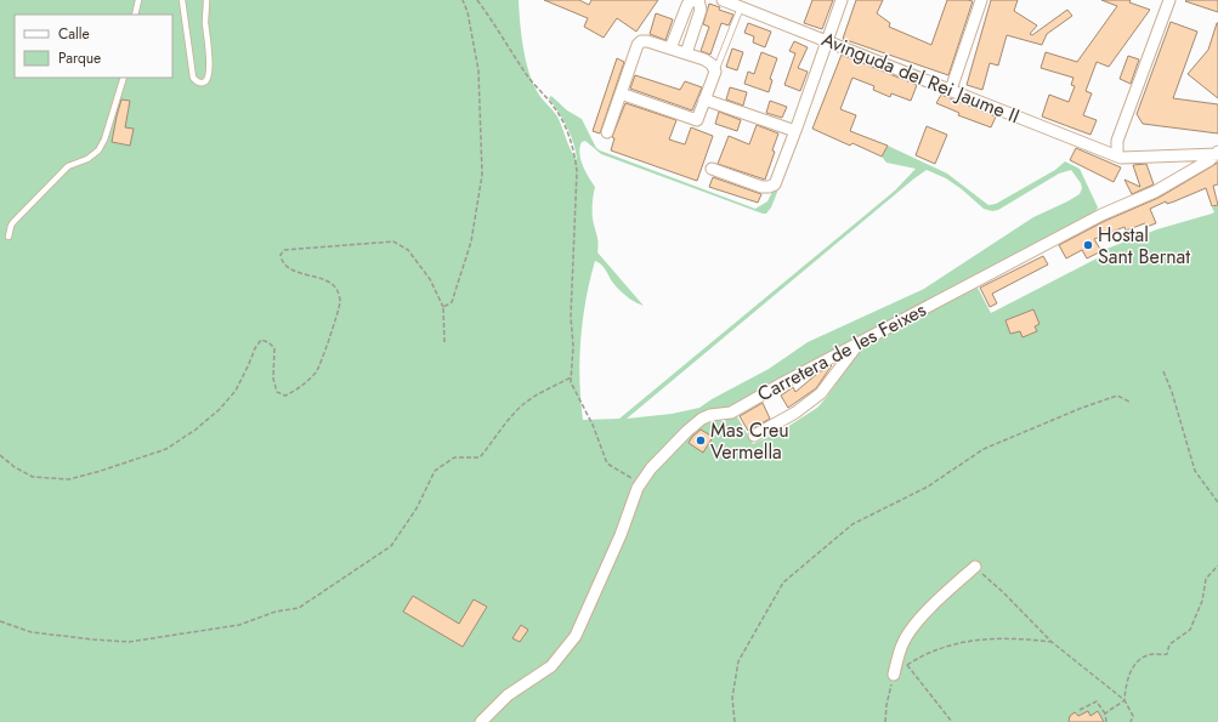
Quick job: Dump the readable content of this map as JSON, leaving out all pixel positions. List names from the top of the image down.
{
  "streets": {
    "street": ["Avinguda del Rei Jaume II", "Carretera de les Feixes"]
  },
  "crossings": [
    ["Avinguda del Rei Jaume II", "Carretera de les Feixes"]
  ],
  "places": ["Hostal Sant Bernat", "Mas Creu Vermella"],
  "legend": ["Calle", "Parque"]
}
